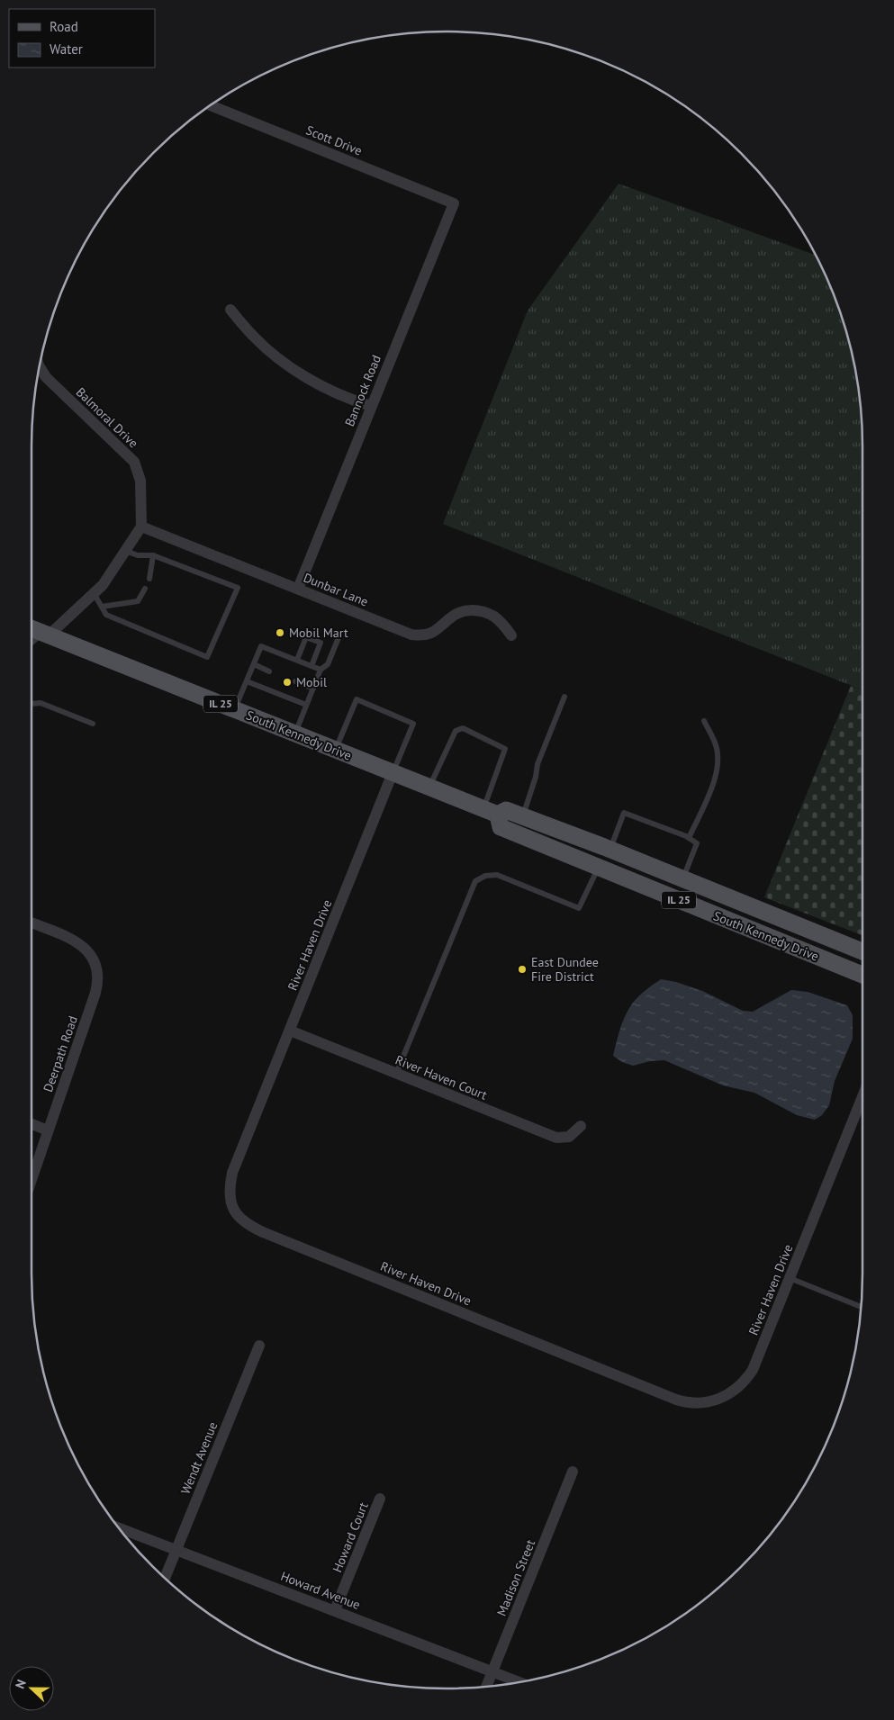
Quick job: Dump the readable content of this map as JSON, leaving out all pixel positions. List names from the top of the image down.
{
  "streets": {
    "main road": ["IL 25", "South Kennedy Drive"],
    "street": [
      "Scott Drive",
      "Bannock Road",
      "Balmoral Drive",
      "Dunbar Lane",
      "River Haven Drive",
      "Deerpath Road",
      "River Haven Court",
      "Wendt Avenue",
      "Howard Court",
      "Madison Street",
      "Howard Avenue"
    ]
  },
  "crossings": [
    ["Scott Drive", "Bannock Road"],
    ["Bannock Road", "Dunbar Lane"],
    ["Balmoral Drive", "Dunbar Lane"],
    ["South Kennedy Drive", "River Haven Drive"],
    ["River Haven Drive", "River Haven Court"],
    ["Wendt Avenue", "Howard Avenue"],
    ["Howard Court", "Howard Avenue"],
    ["Madison Street", "Howard Avenue"]
  ],
  "places": ["Mobil Mart", "Mobil", "East Dundee Fire District"],
  "legend": ["Road", "Water"],
  "north": "left"
}
